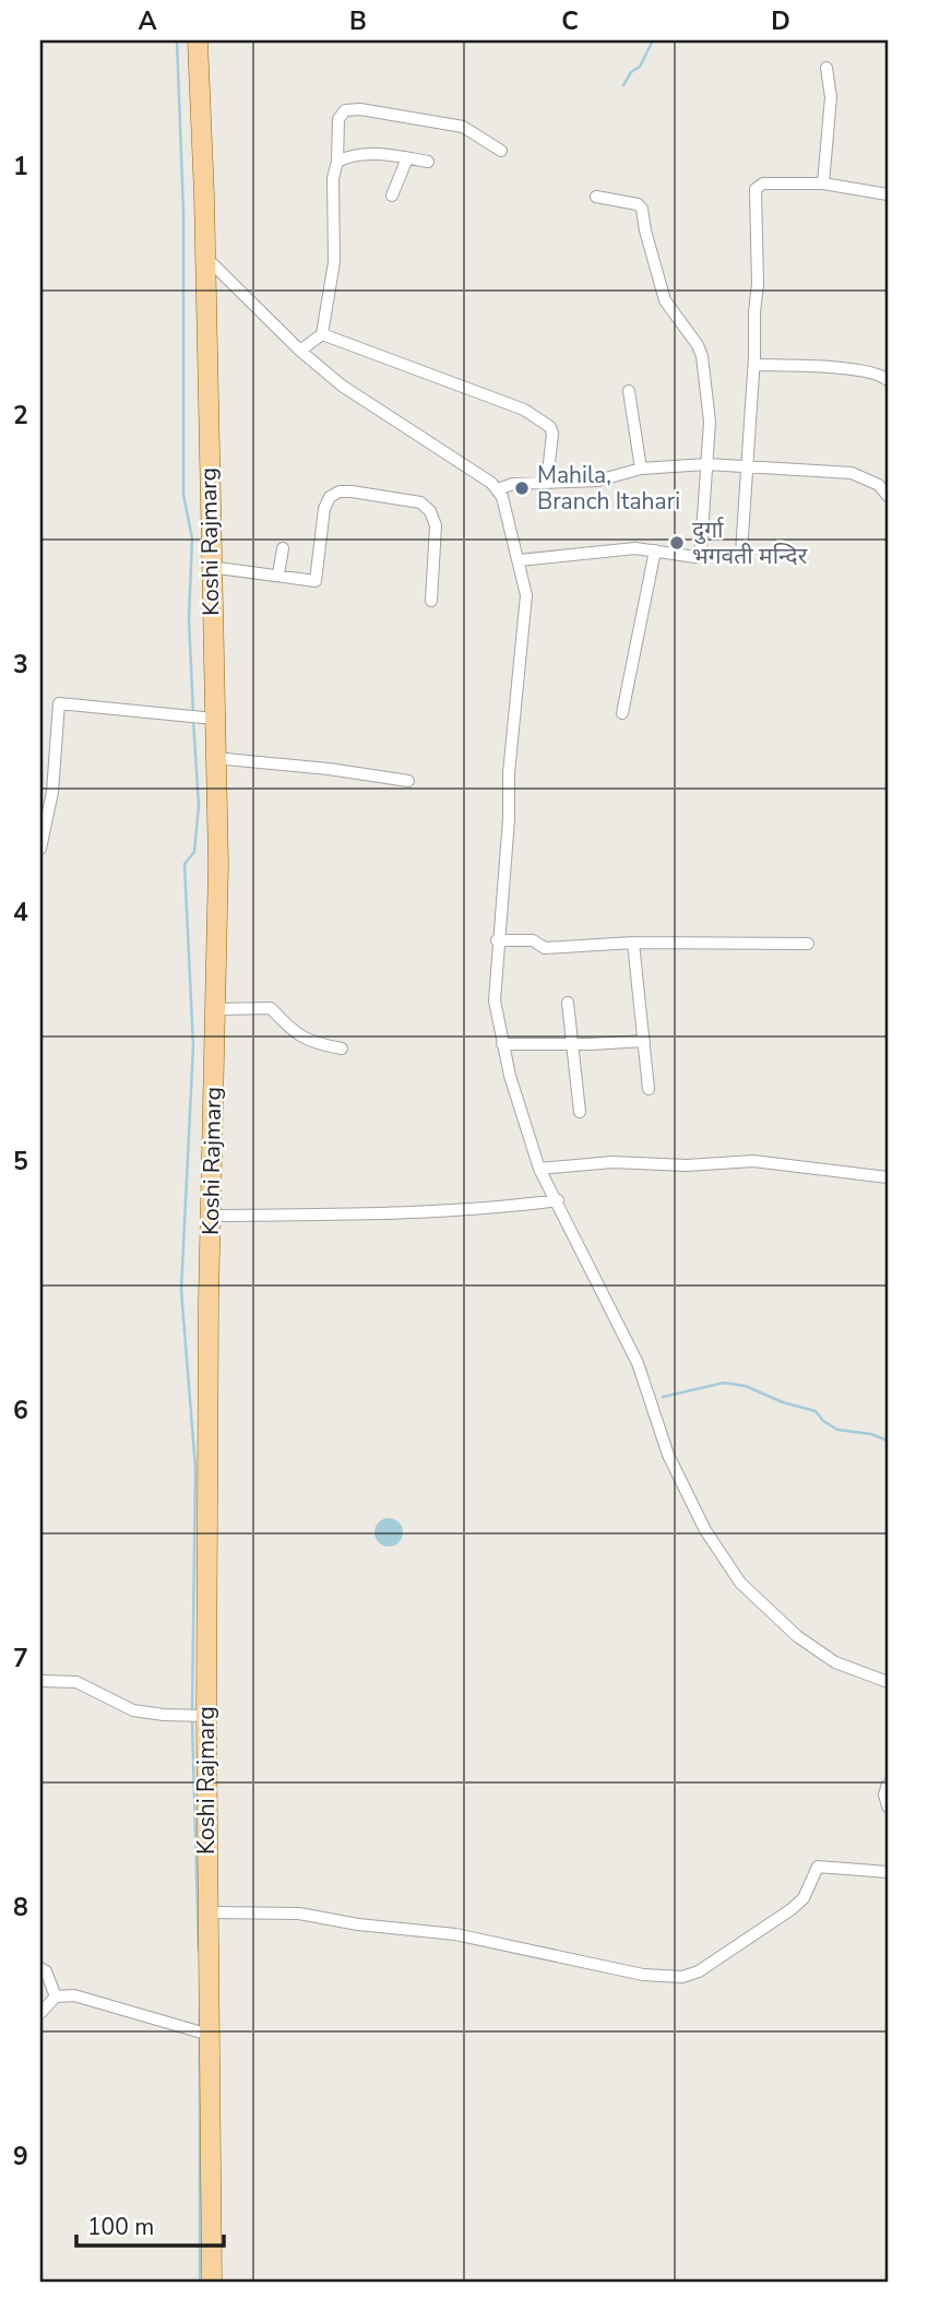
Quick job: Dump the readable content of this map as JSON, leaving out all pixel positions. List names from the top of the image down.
{
  "streets": {
    "main road": ["Koshi Rajmarg"]
  },
  "places": ["Mahila, Branch Itahari", "दुर्गा भगवती मन्दिर"],
  "scale_bar": "100 m",
  "grid": {
    "columns": [
      "A",
      "B",
      "C",
      "D"
    ],
    "rows": [
      "1",
      "2",
      "3",
      "4",
      "5",
      "6",
      "7",
      "8",
      "9"
    ]
  }
}
